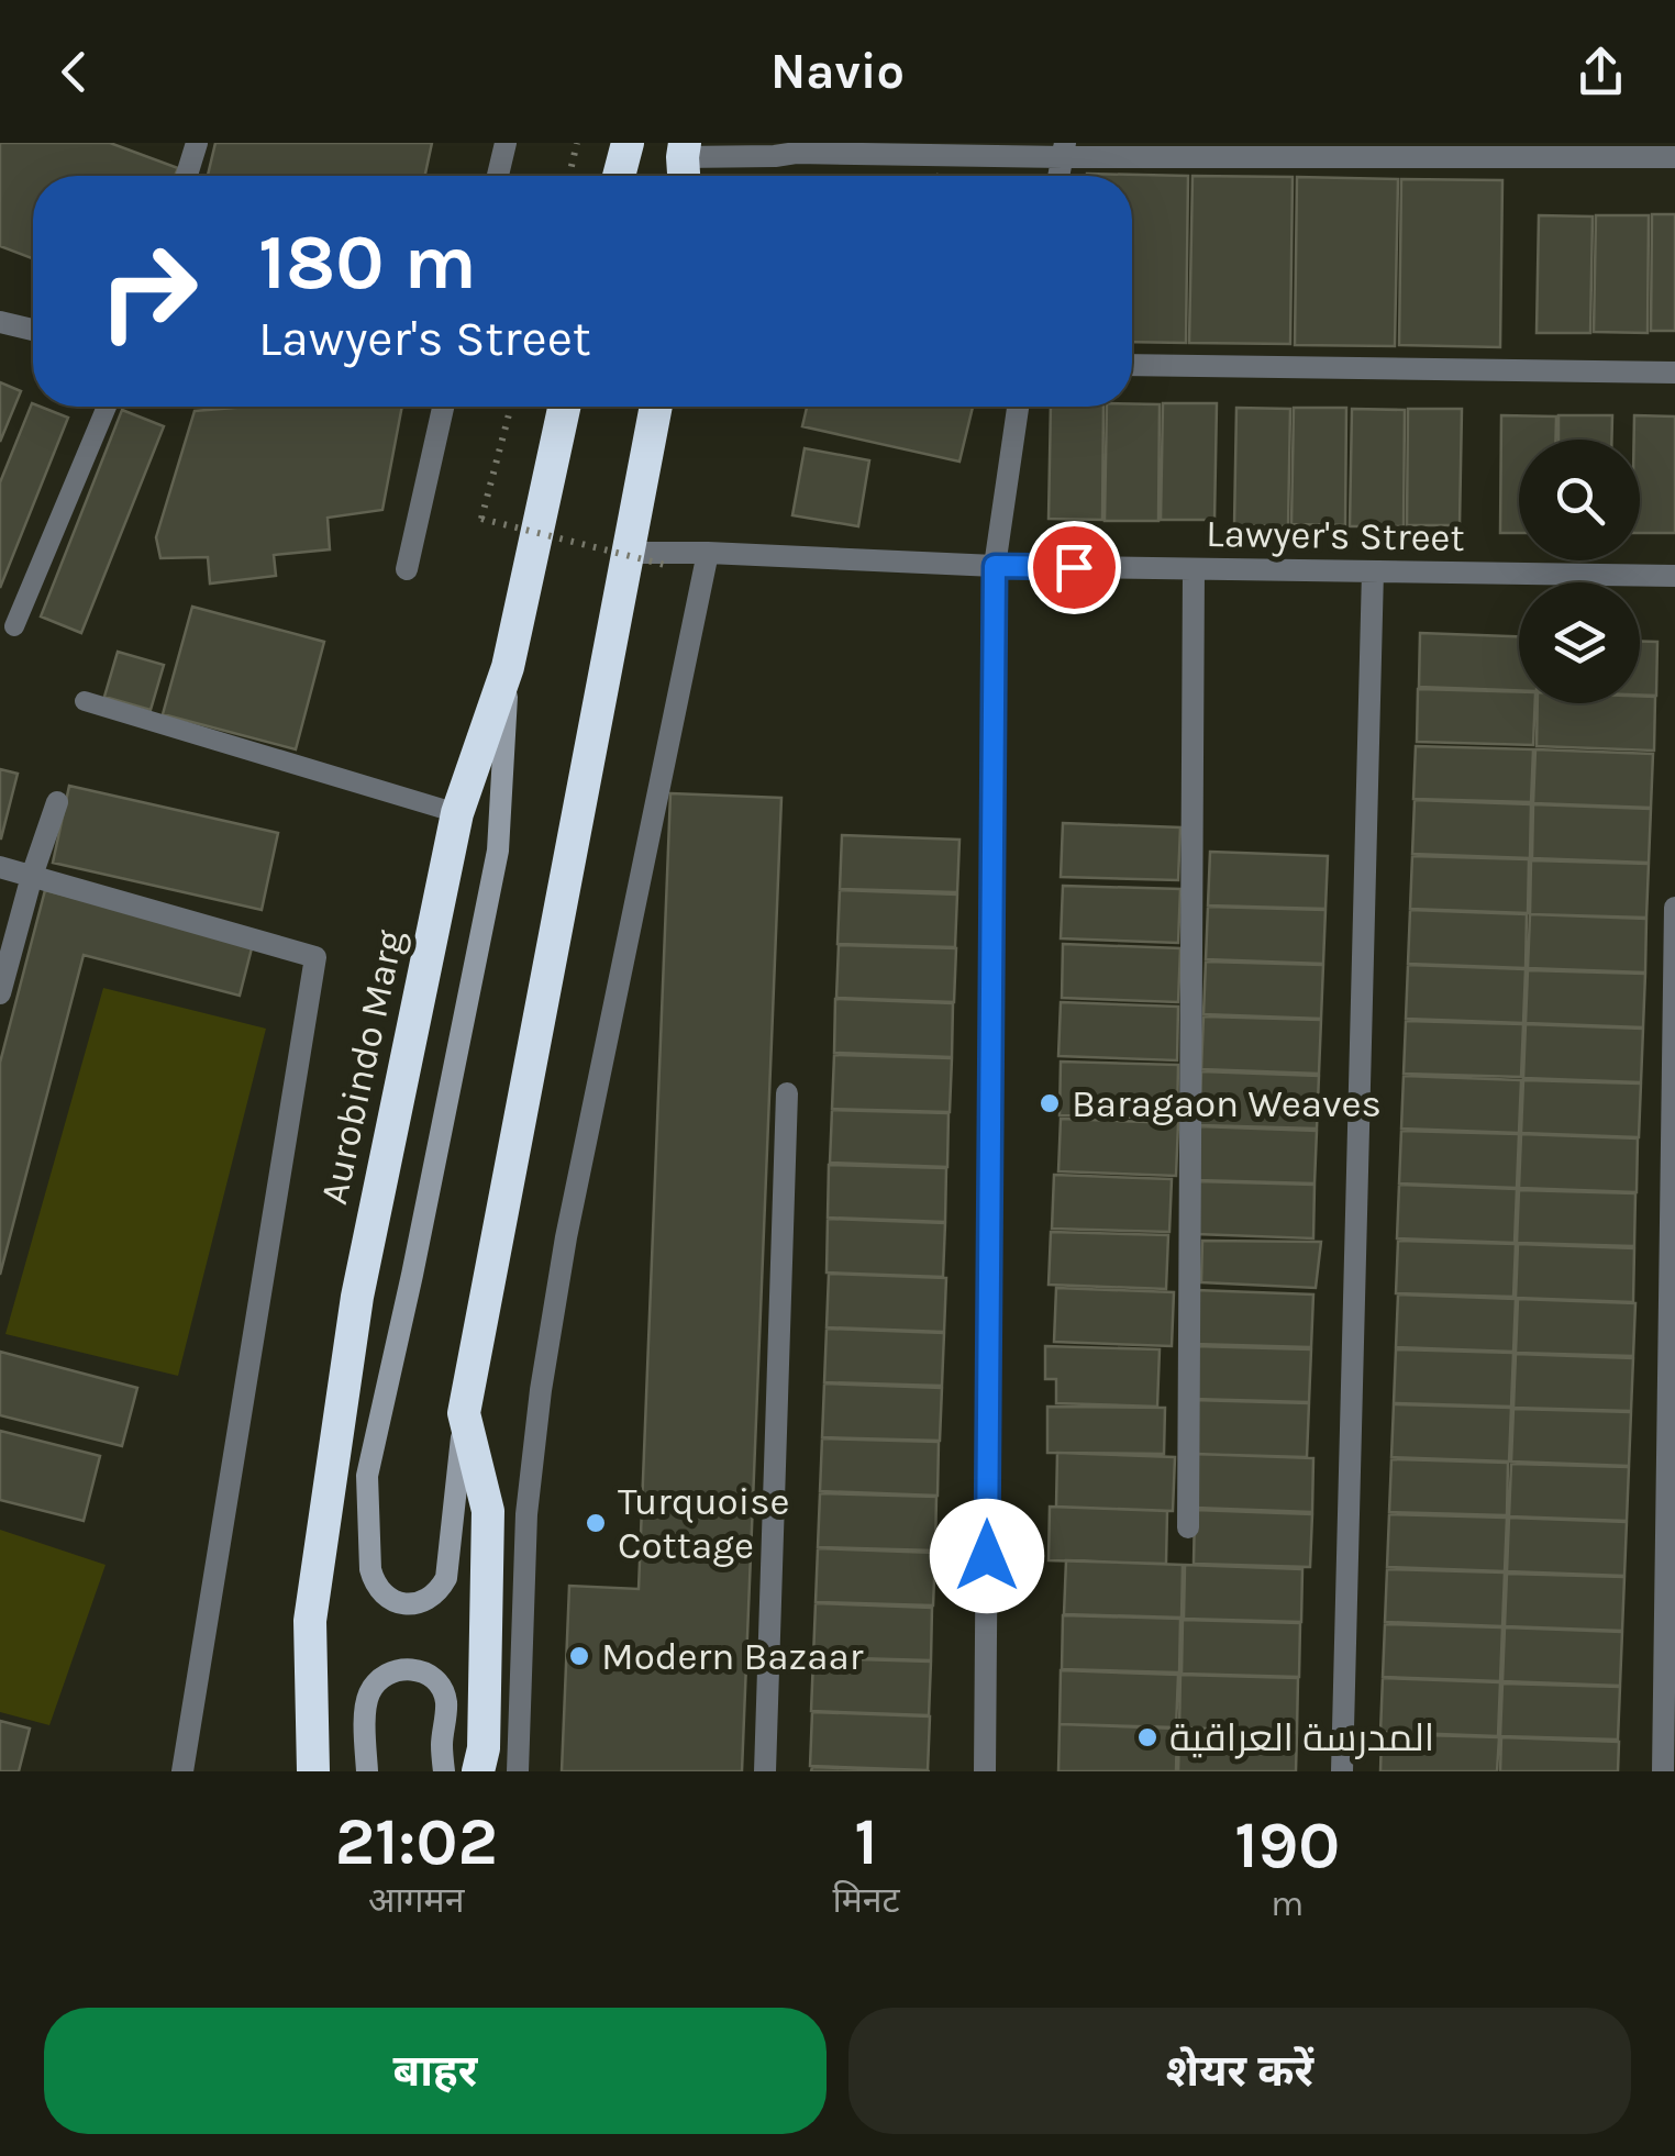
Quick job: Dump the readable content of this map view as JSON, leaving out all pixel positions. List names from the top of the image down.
{
  "streets": {
    "highway": ["Aurobindo Marg"],
    "street": ["Lawyer's Street"]
  },
  "places": [
    "Baragaon Weaves",
    "Turquoise Cottage",
    "Modern Bazaar",
    "المدرسة العراقية"
  ],
  "page": {
    "header": "Navio",
    "turn": ["180 m", "Lawyer's Street"],
    "eta": [
      "21:02",
      "आगमन",
      "1",
      "मिनट",
      "190",
      "m"
    ],
    "buttons": ["बाहर", "शेयर करें"]
  }
}
